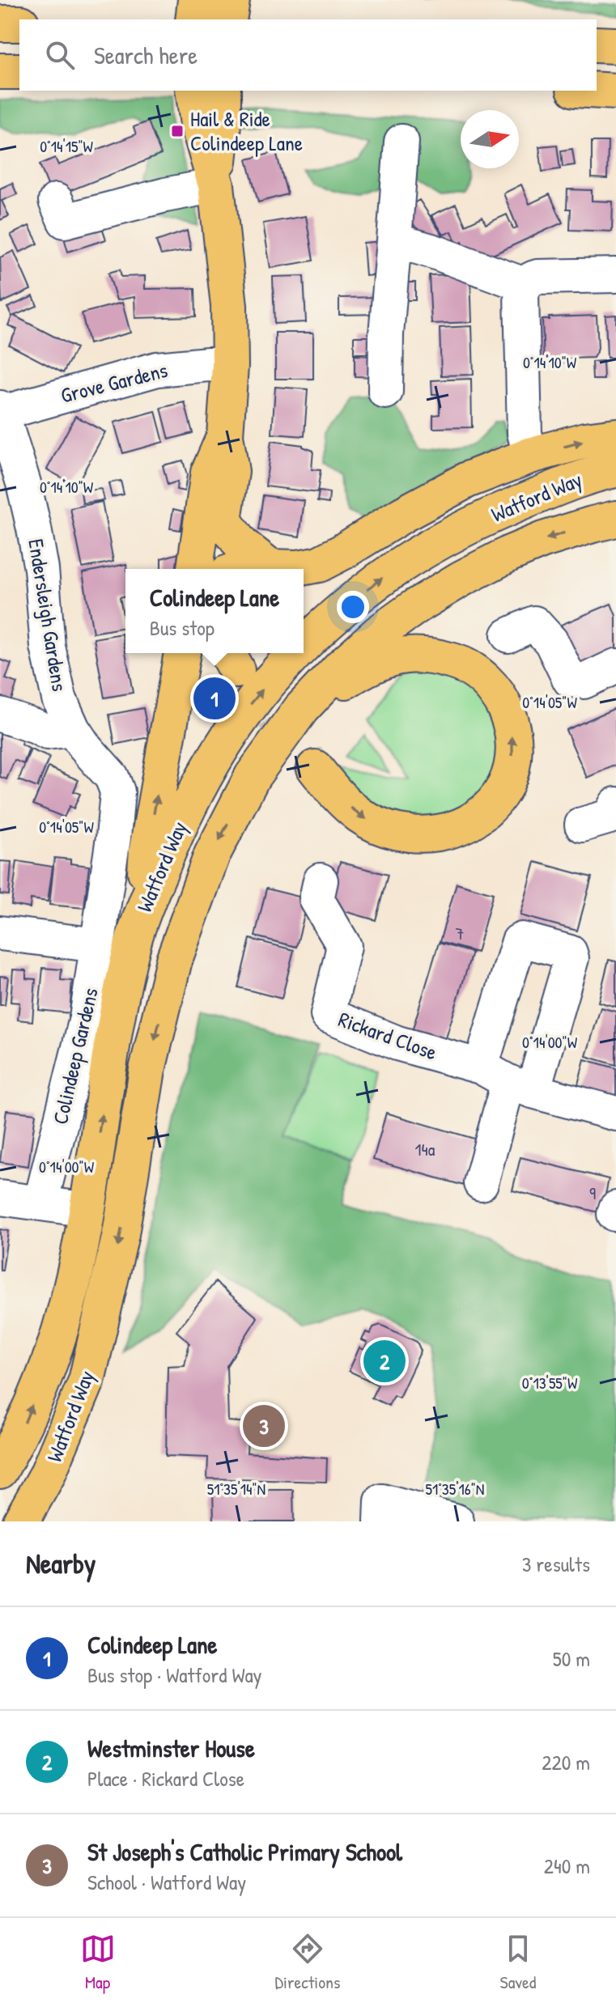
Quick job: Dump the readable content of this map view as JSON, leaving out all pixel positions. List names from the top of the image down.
{
  "streets": {
    "main road": ["Watford Way"],
    "street": [
      "Grove Gardens",
      "Endersleigh Gardens",
      "Rickard Close",
      "Colindeep Gardens"
    ]
  },
  "crossings": [
    ["Grove Gardens", "Endersleigh Gardens"],
    ["Endersleigh Gardens", "Colindeep Gardens"]
  ],
  "places": {
    "transit": ["Hail & Ride Colindeep Lane"]
  },
  "house_numbers": ["7", "14a", "9"],
  "north": "right",
  "page": {
    "search": "Search here",
    "popup": ["Colindeep Lane", "Bus stop"],
    "pins": ["1", "2", "3"],
    "heading": ["Nearby", "3 results"],
    "list": [
      {
        "mark": "1",
        "name": "Colindeep Lane",
        "note": "Bus stop · Watford Way",
        "value": "50 m"
      },
      {
        "mark": "2",
        "name": "Westminster House",
        "note": "Place · Rickard Close",
        "value": "220 m"
      },
      {
        "mark": "3",
        "name": "St Joseph's Catholic Primary School",
        "note": "School · Watford Way",
        "value": "240 m"
      }
    ],
    "nav": ["Map", "Directions", "Saved"]
  },
  "coordinates": [
    "0°14'15\"W",
    "0°14'10\"W",
    "0°14'05\"W",
    "0°14'00\"W",
    "0°13'55\"W",
    "51°35'14\"N",
    "51°35'16\"N"
  ]
}
